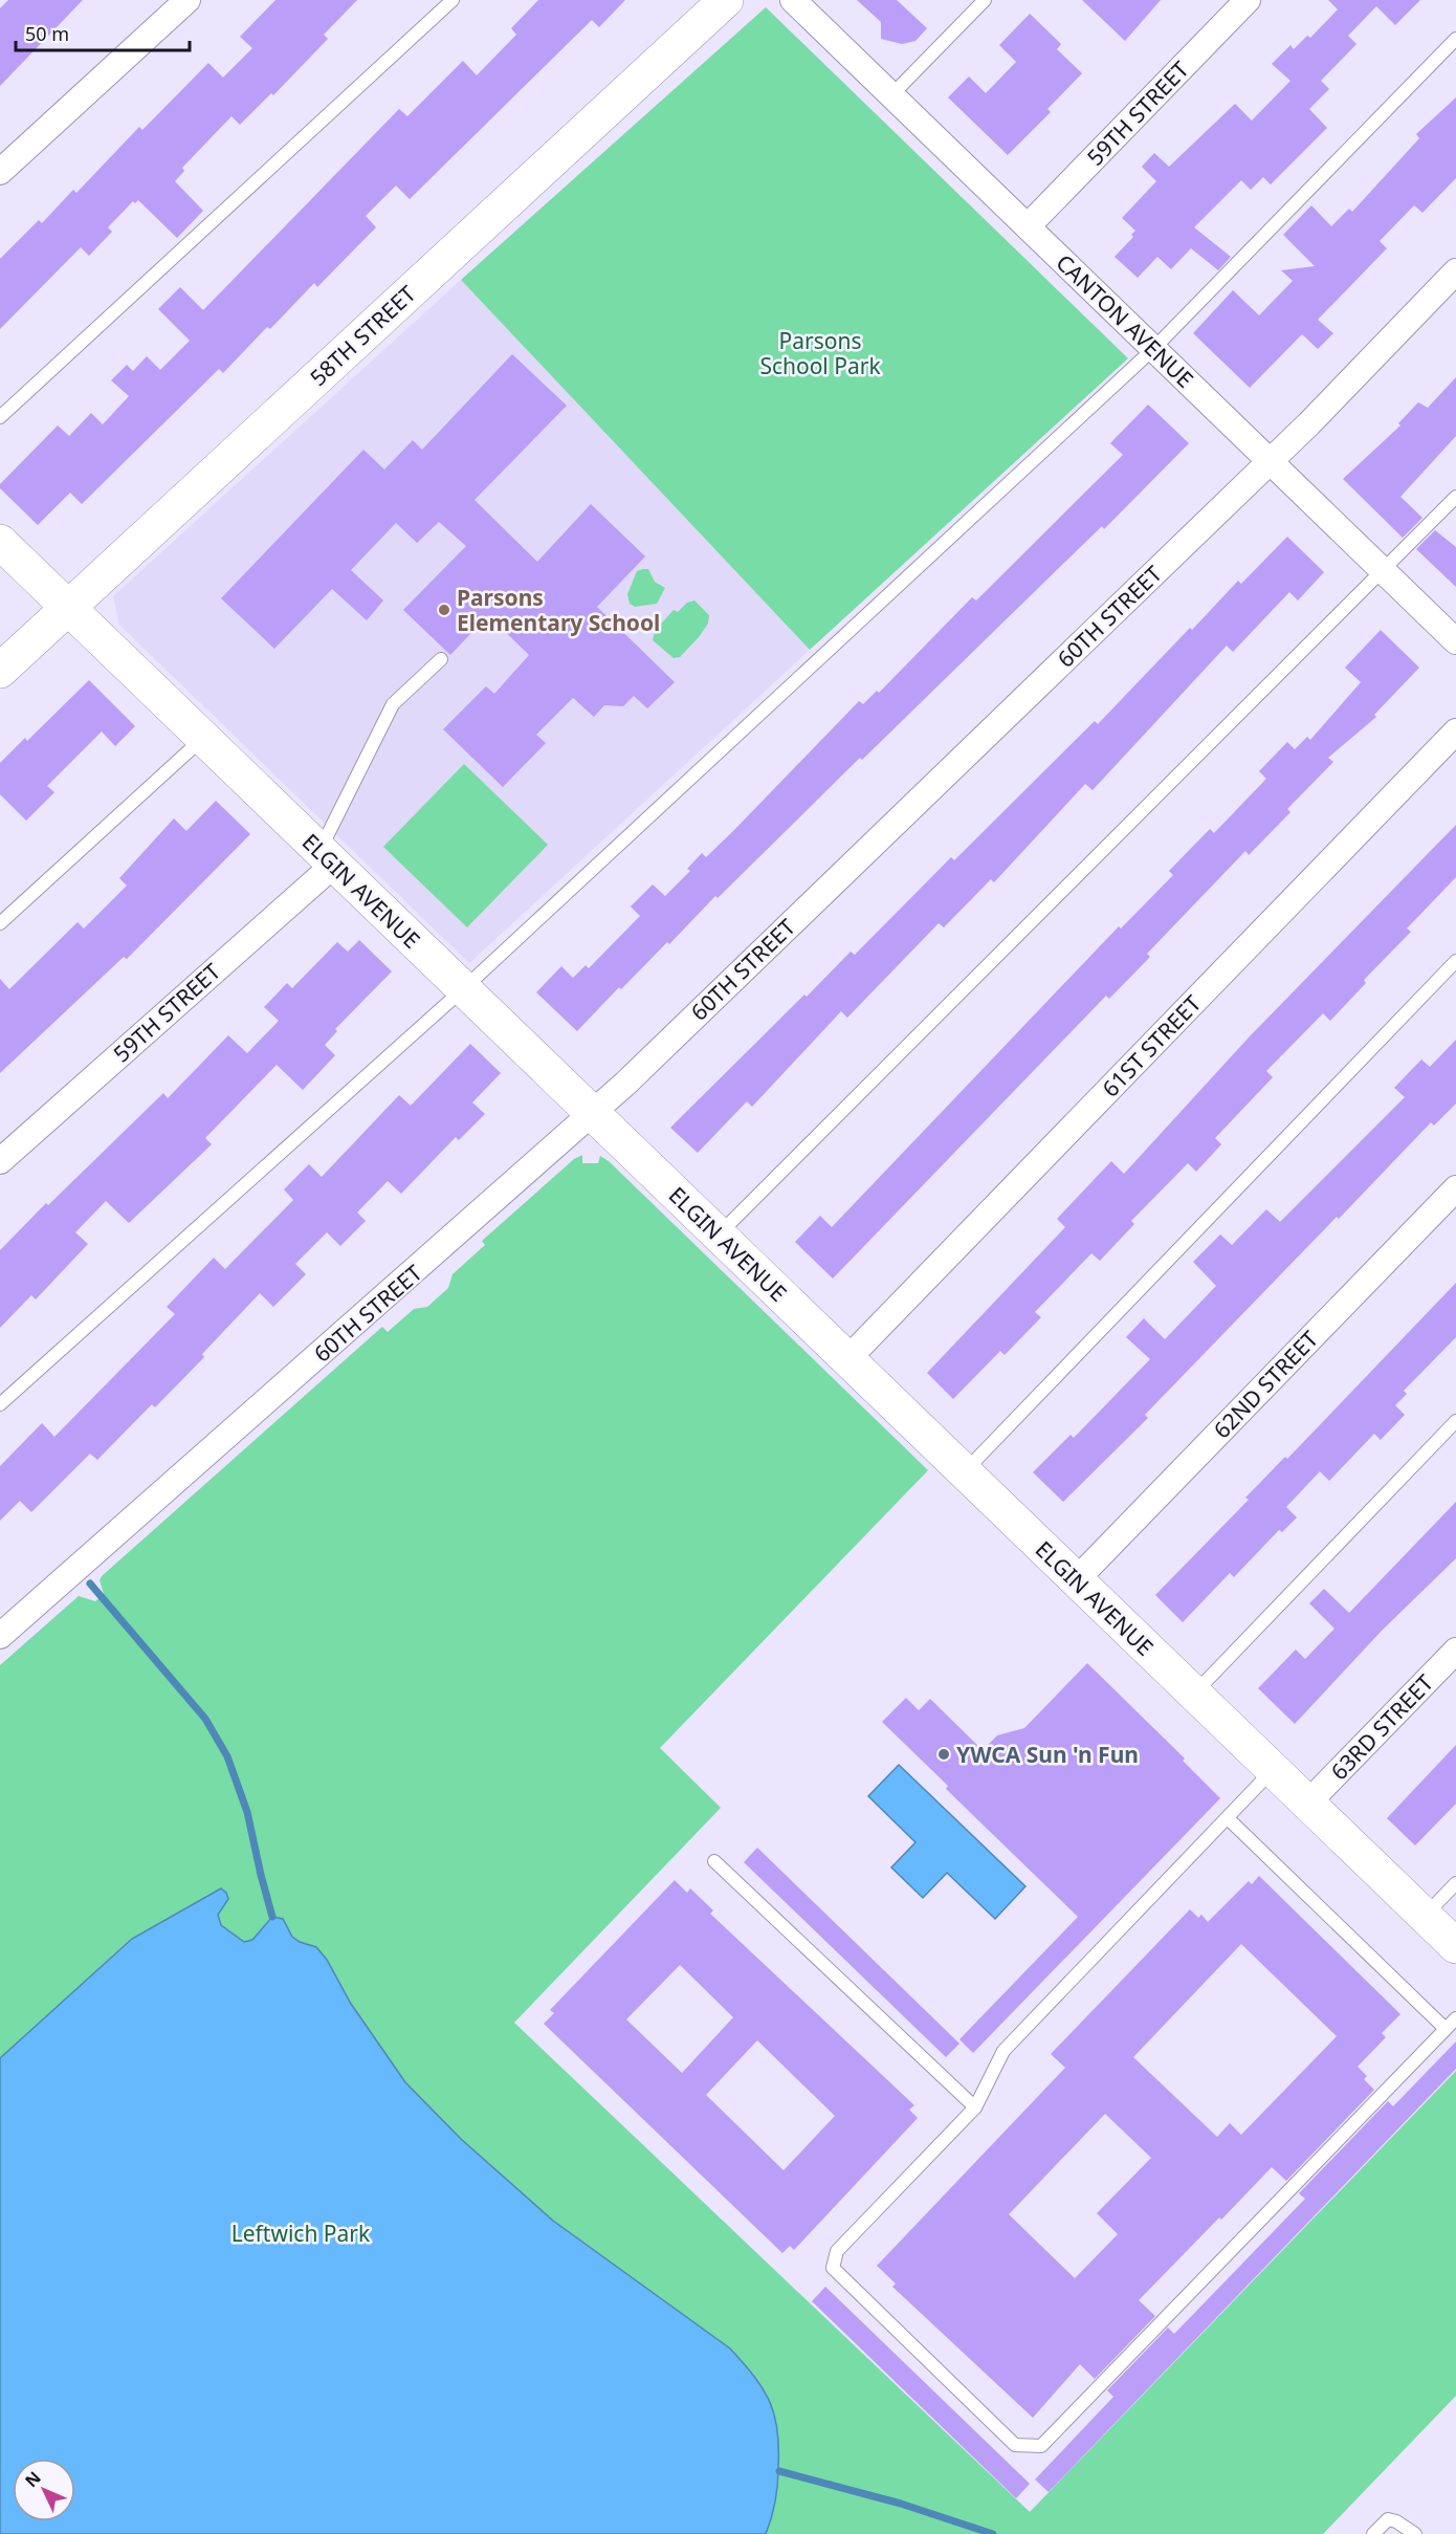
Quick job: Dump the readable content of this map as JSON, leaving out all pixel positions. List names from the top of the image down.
{
  "streets": {
    "street": [
      "59TH STREET",
      "CANTON AVENUE",
      "58TH STREET",
      "60TH STREET",
      "ELGIN AVENUE",
      "61ST STREET",
      "62ND STREET",
      "63RD STREET"
    ]
  },
  "crossings": [
    ["59TH STREET", "CANTON AVENUE"],
    ["59TH STREET", "ELGIN AVENUE"],
    ["CANTON AVENUE", "60TH STREET"],
    ["58TH STREET", "ELGIN AVENUE"],
    ["60TH STREET", "ELGIN AVENUE"],
    ["ELGIN AVENUE", "61ST STREET"],
    ["ELGIN AVENUE", "62ND STREET"],
    ["ELGIN AVENUE", "63RD STREET"]
  ],
  "parks": ["Parsons School Park", "Leftwich Park"],
  "places": ["Parsons Elementary School", "YWCA Sun 'n Fun"],
  "scale_bar": "50 m",
  "north": "top left"
}
